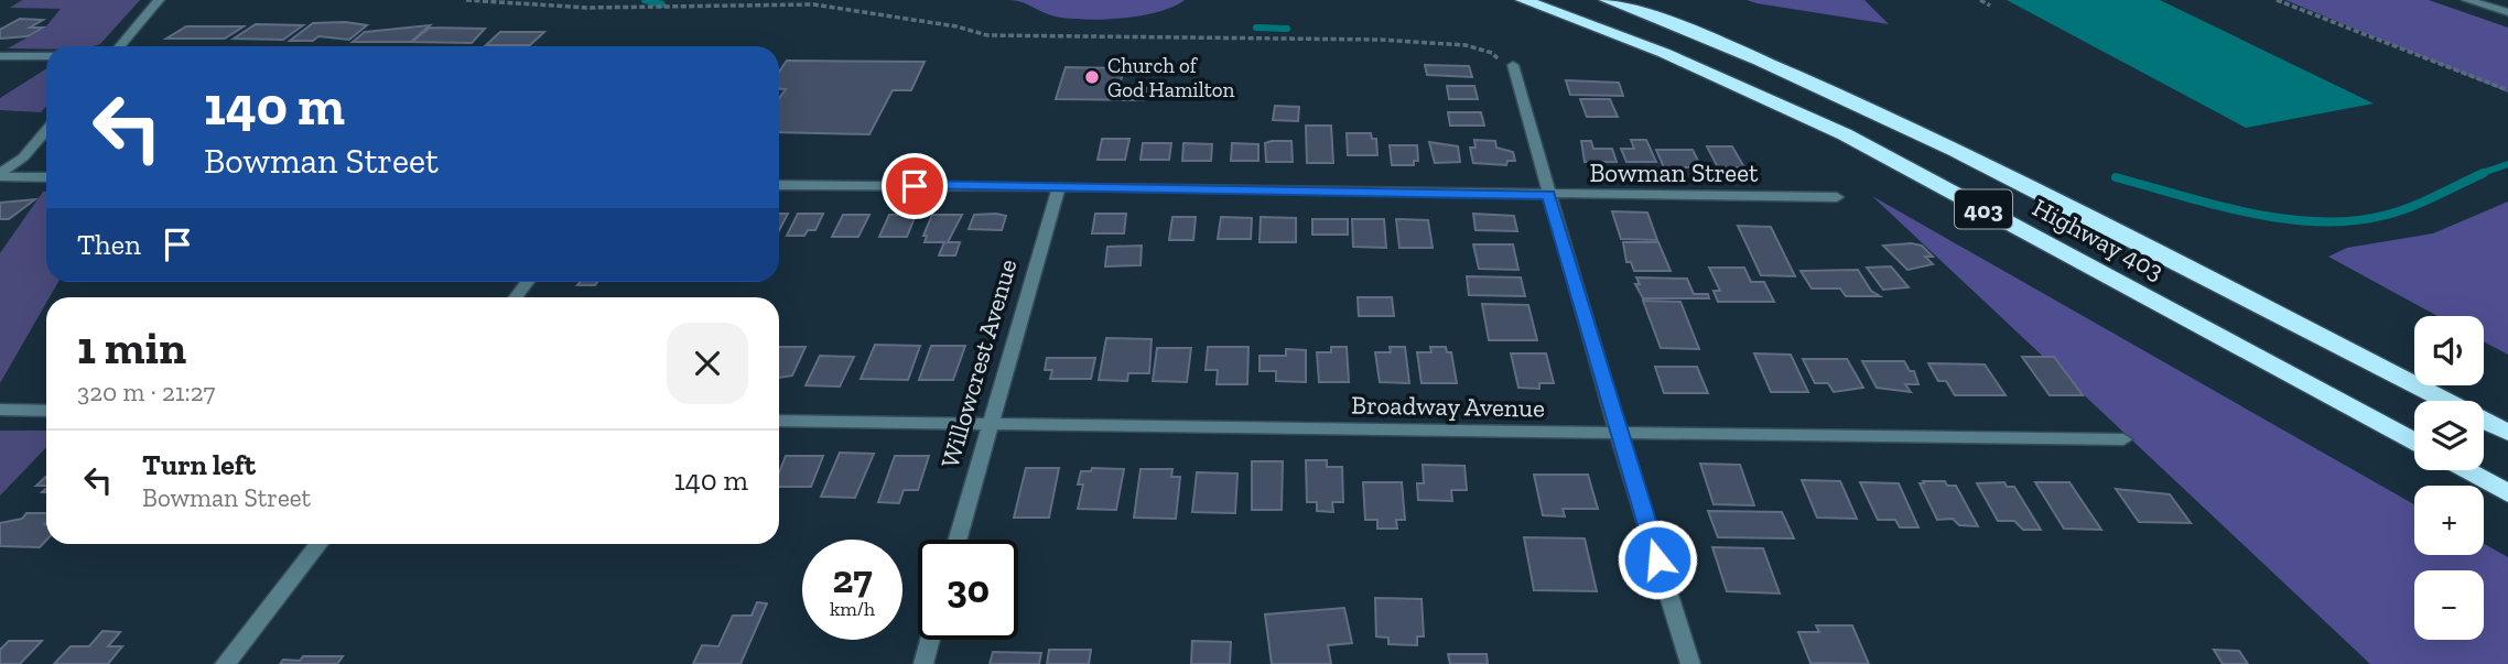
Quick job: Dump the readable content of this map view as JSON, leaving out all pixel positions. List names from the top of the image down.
{
  "streets": {
    "highway": ["403", "Highway 403"],
    "street": ["Bowman Street", "Willowcrest Avenue", "Broadway Avenue"]
  },
  "crossings": [
    ["Bowman Street", "Willowcrest Avenue"],
    ["Willowcrest Avenue", "Broadway Avenue"]
  ],
  "places": ["Church of God Hamilton"],
  "page": {
    "turn": ["140 m", "Bowman Street"],
    "then": "Then",
    "heading": ["1 min", "320 m · 21:27"],
    "map_buttons": ["+", "−"],
    "list": [
      {
        "name": "Turn left",
        "note": "Bowman Street",
        "value": "140 m"
      }
    ],
    "speed": "27 km/h",
    "limit": "30"
  }
}
